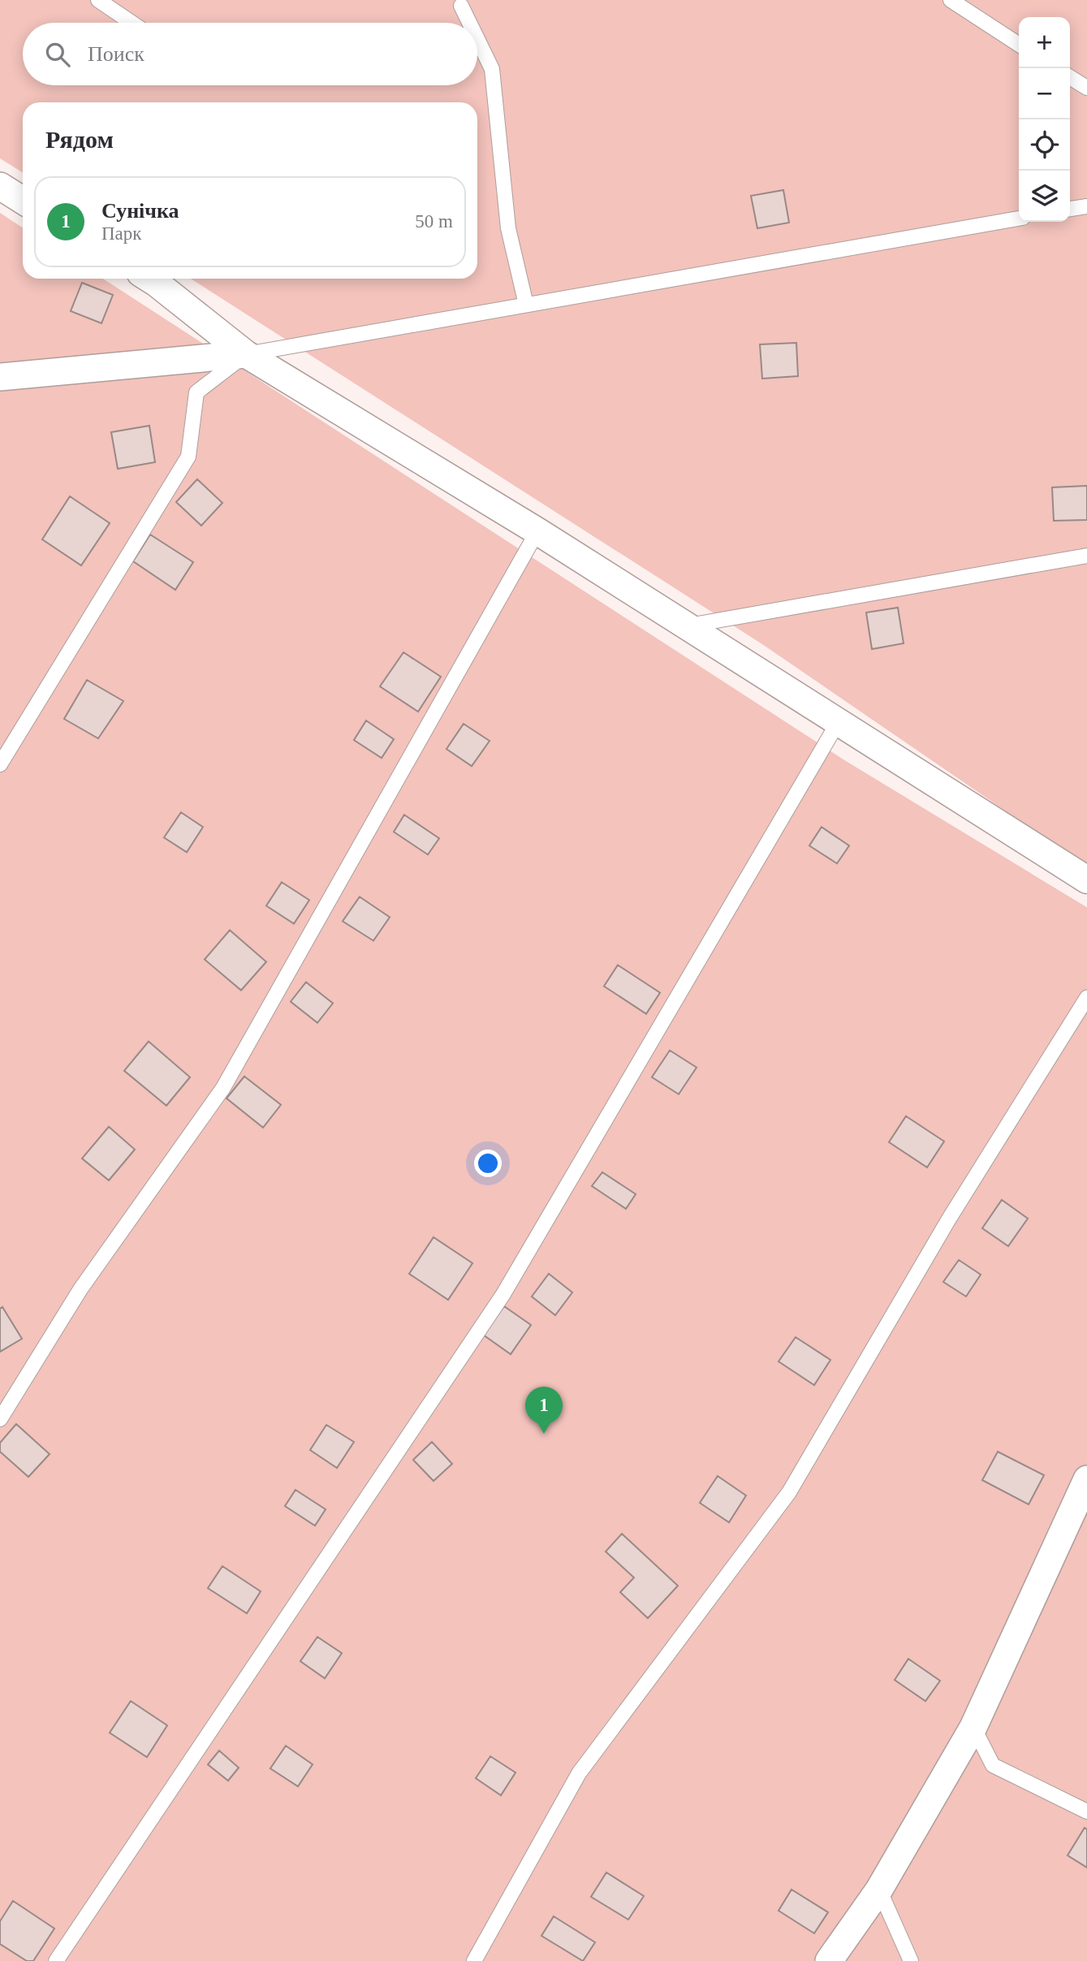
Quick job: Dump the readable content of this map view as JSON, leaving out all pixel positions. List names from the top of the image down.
{
  "page": {
    "map_buttons": ["+", "−"],
    "search": "Поиск",
    "heading": "Рядом",
    "list": [
      {
        "mark": "1",
        "name": "Сунічка",
        "note": "Парк",
        "value": "50 m"
      }
    ],
    "pins": "1"
  }
}
